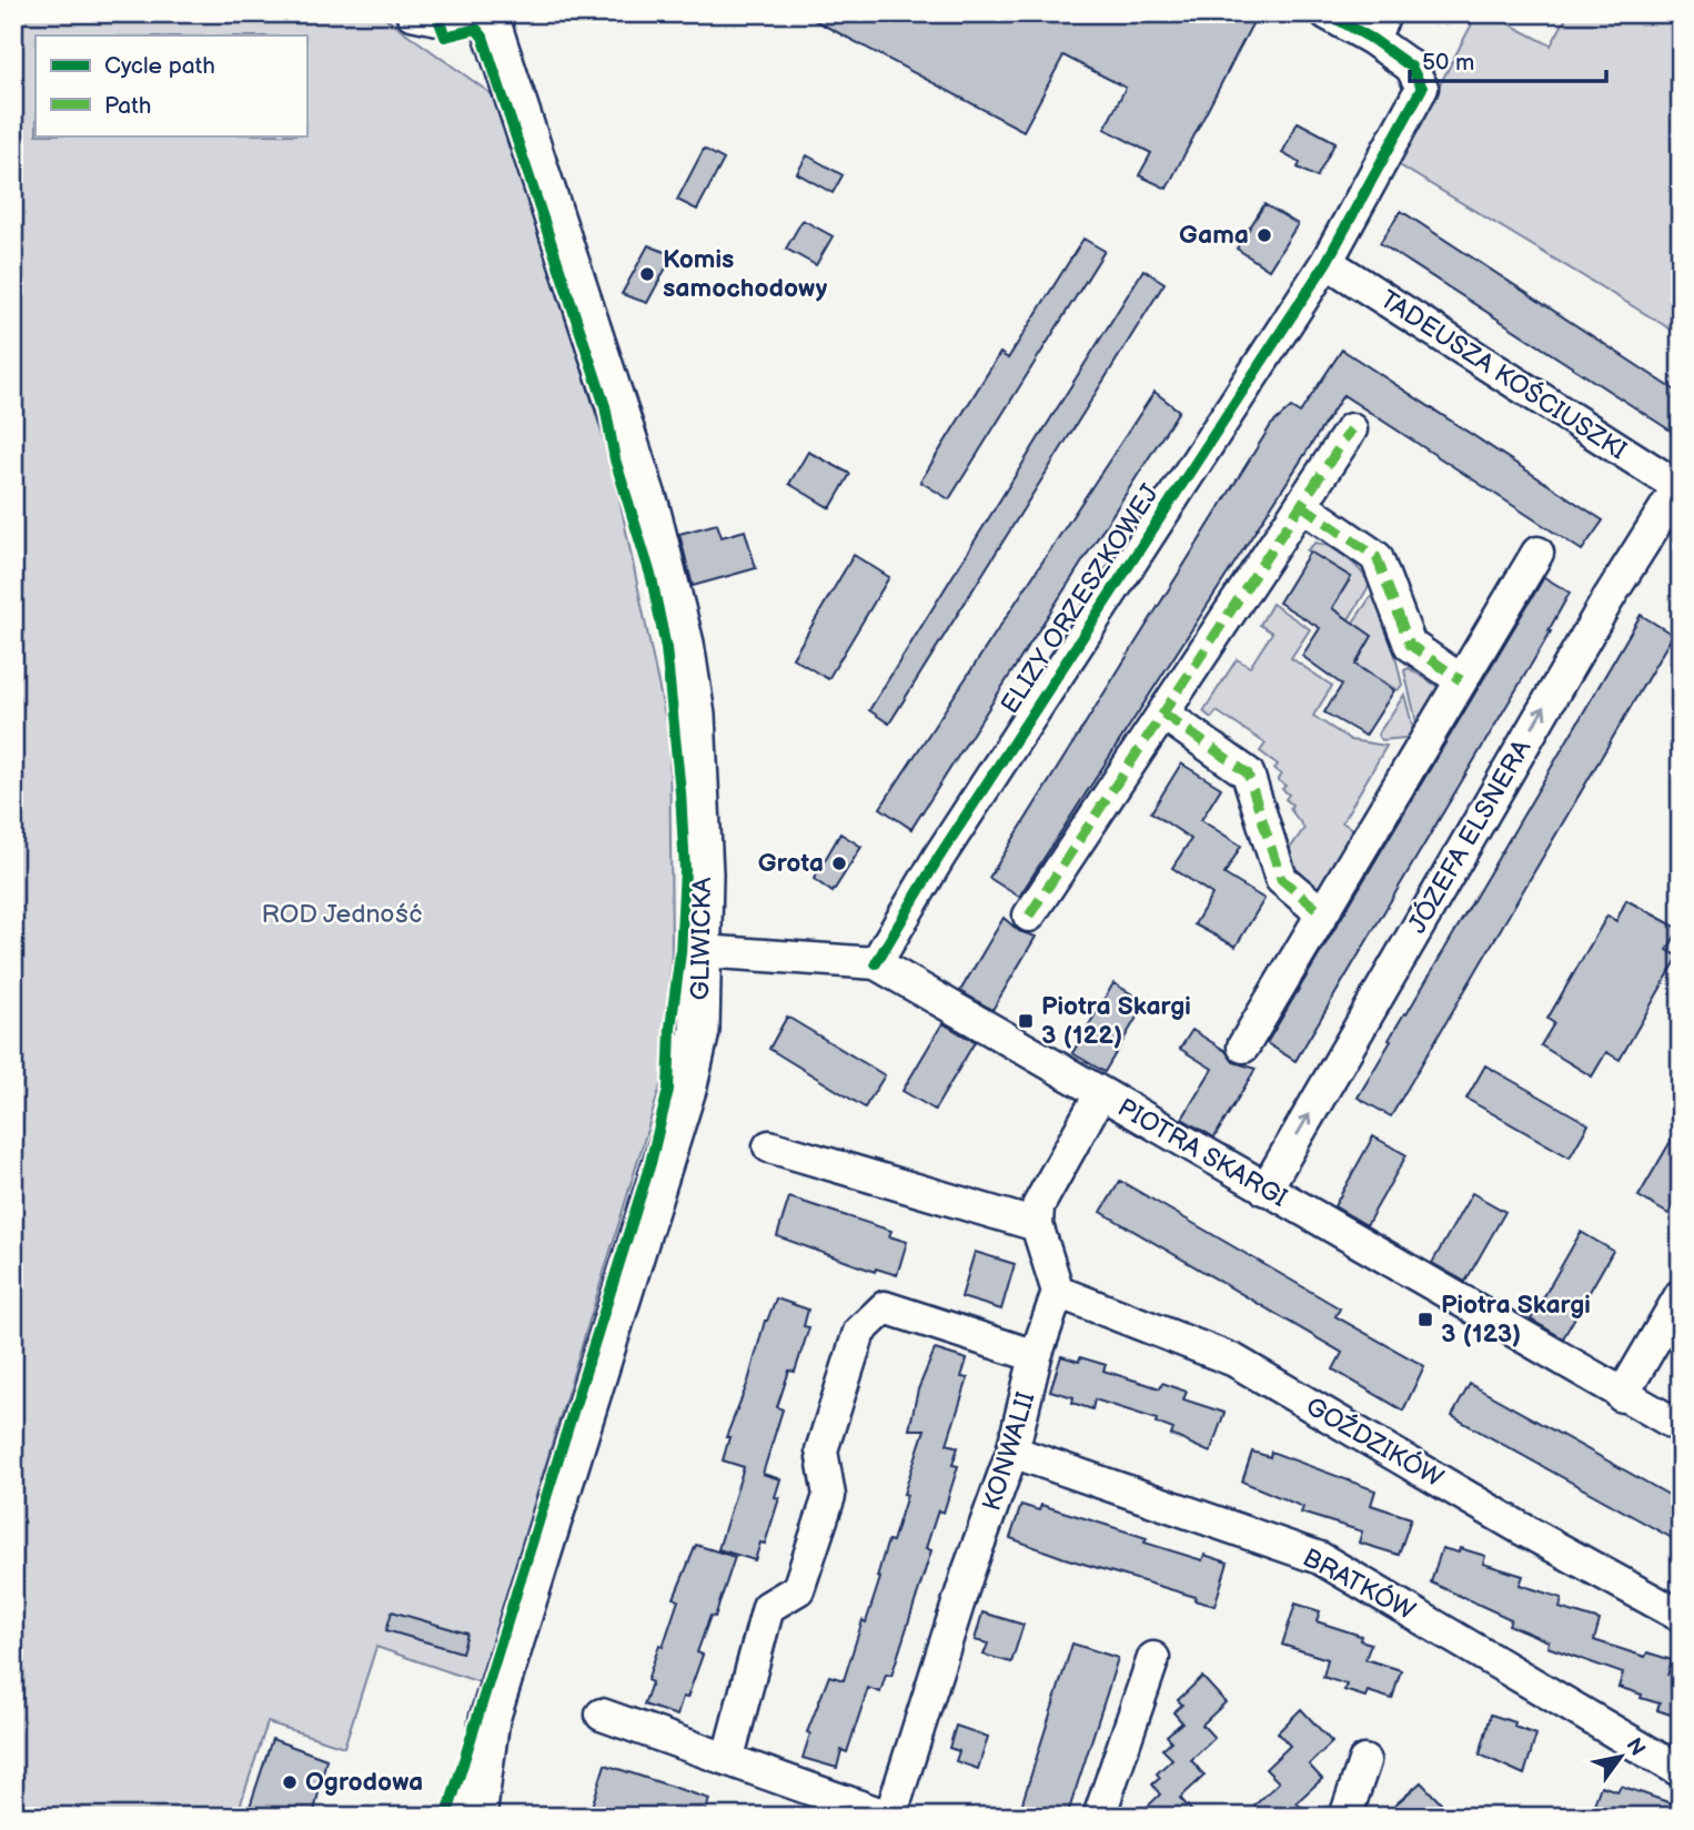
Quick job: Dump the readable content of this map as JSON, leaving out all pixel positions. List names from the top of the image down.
{
  "streets": {
    "main road": ["GLIWICKA"],
    "street": [
      "TADEUSZA KOŚCIUSZKI",
      "ELIZY ORZESZKOWEJ",
      "JÓZEFA ELSNERA",
      "PIOTRA SKARGI",
      "GOŹDZIKÓW",
      "KONWALII",
      "BRATKÓW"
    ]
  },
  "crossings": [
    ["TADEUSZA KOŚCIUSZKI", "ELIZY ORZESZKOWEJ"],
    ["TADEUSZA KOŚCIUSZKI", "JÓZEFA ELSNERA"],
    ["ELIZY ORZESZKOWEJ", "PIOTRA SKARGI"],
    ["JÓZEFA ELSNERA", "PIOTRA SKARGI"],
    ["GLIWICKA", "PIOTRA SKARGI"],
    ["GOŹDZIKÓW", "KONWALII"],
    ["KONWALII", "BRATKÓW"]
  ],
  "parks": ["ROD Jedność"],
  "places": {
    "other": [
      "Gama",
      "Komis samochodowy",
      "Grota",
      "Ogrodowa"
    ],
    "transit": ["Piotra Skargi 3 (122)", "Piotra Skargi 3 (123)"]
  },
  "legend": ["Cycle path", "Path"],
  "scale_bar": "50 m",
  "north": "top right"
}
